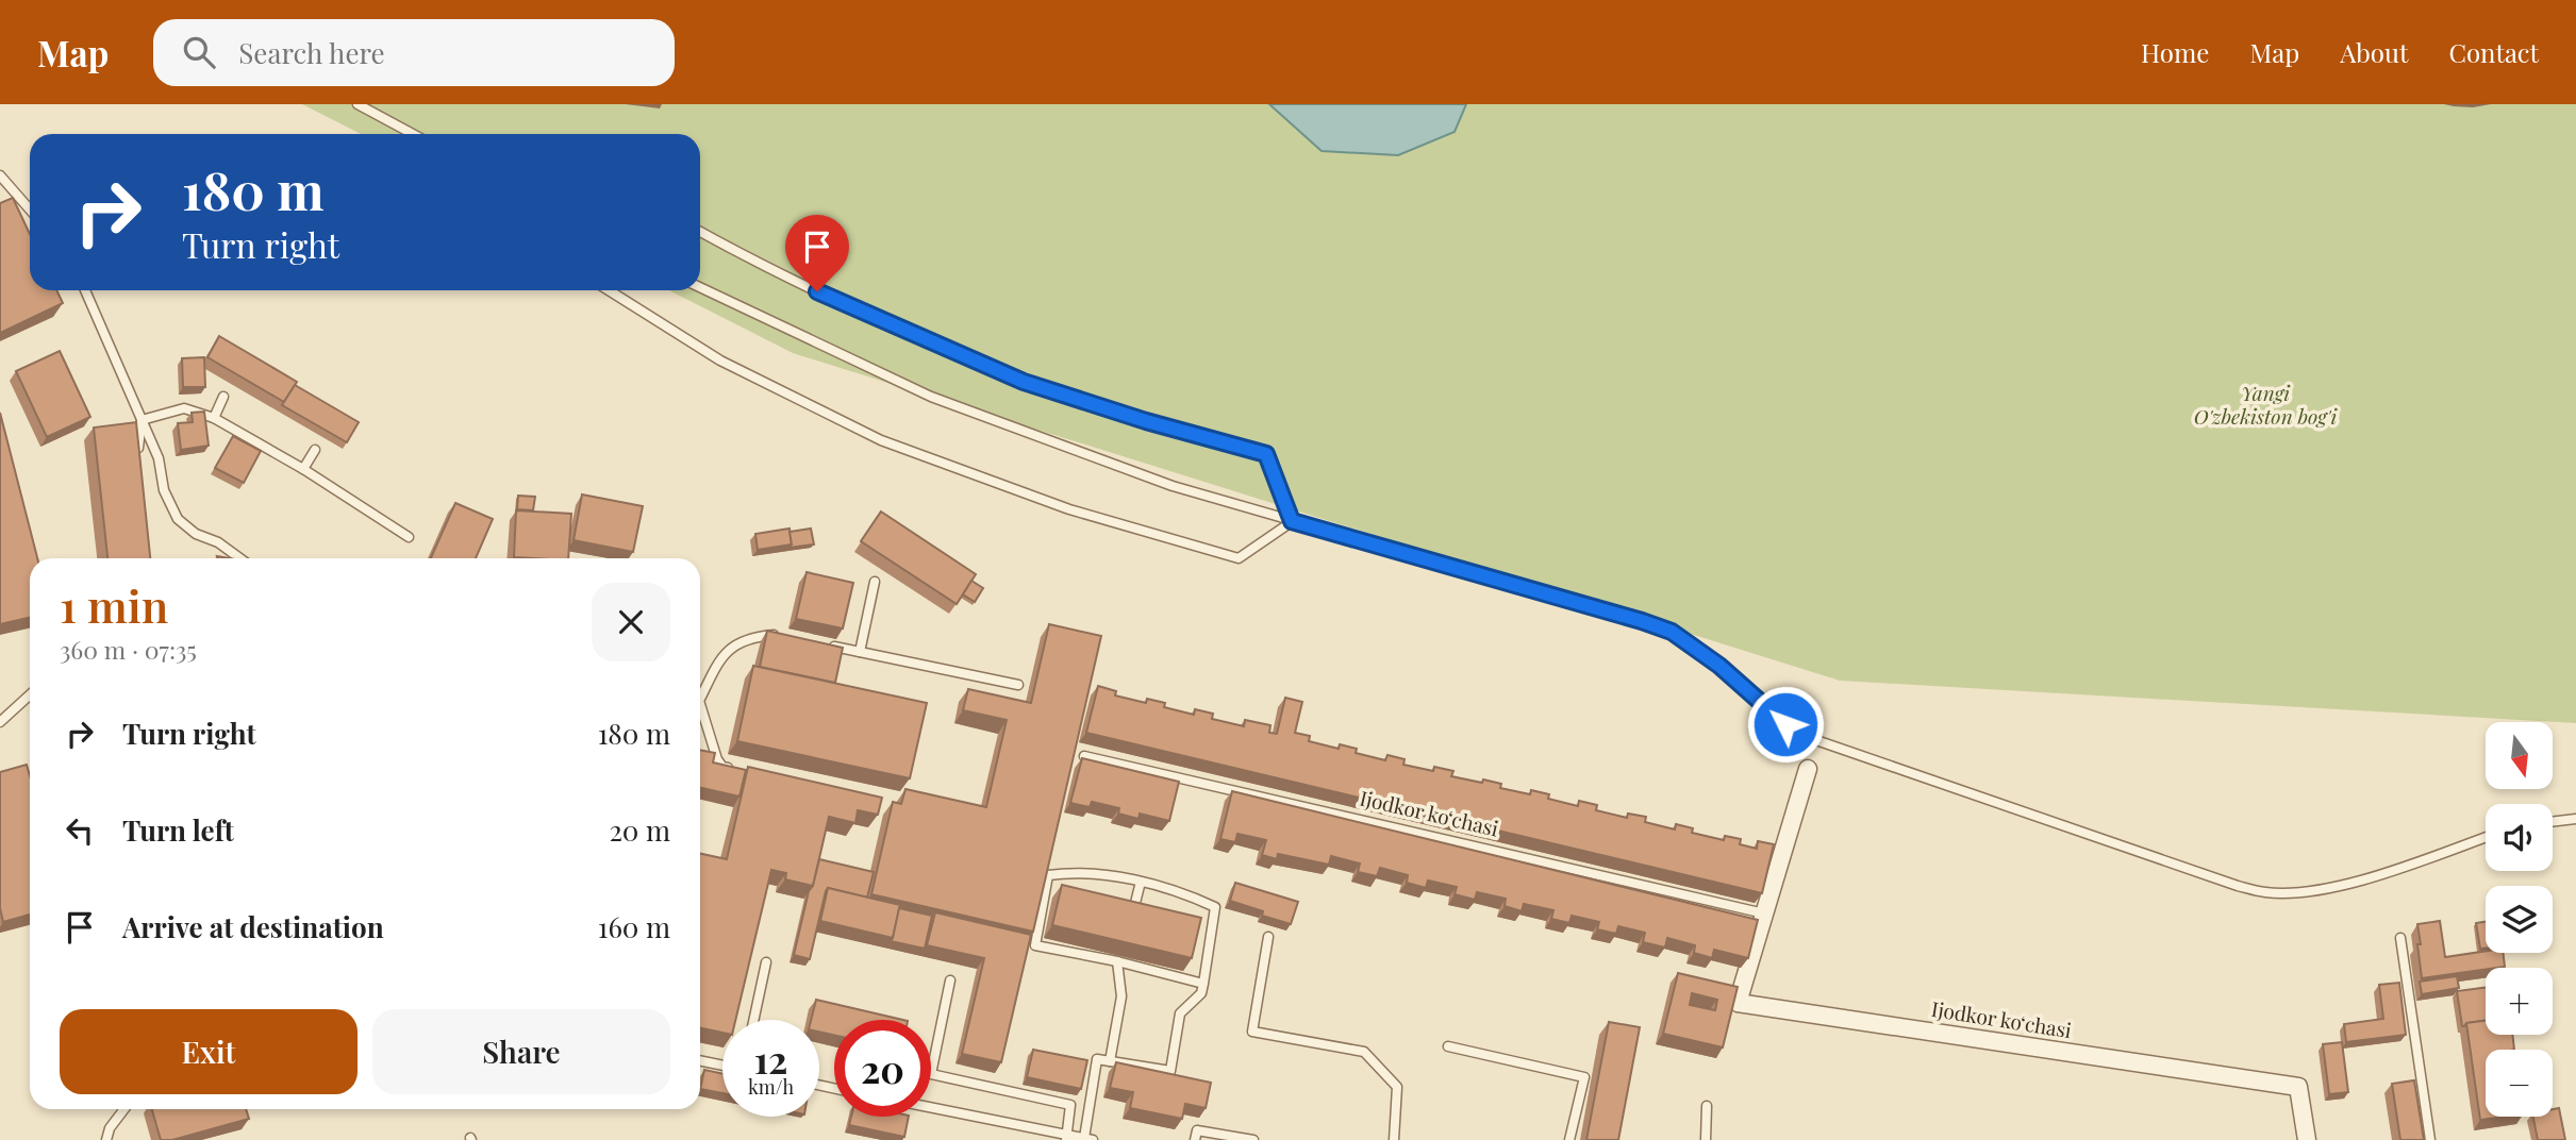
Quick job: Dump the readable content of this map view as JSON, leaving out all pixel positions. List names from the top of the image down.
{
  "streets": {
    "street": ["Ijodkor koʻchasi"]
  },
  "parks": ["Yangi O'zbekiston bog'i"],
  "north": "bottom",
  "page": {
    "header": "Map",
    "search": "Search here",
    "nav": [
      "Home",
      "Map",
      "About",
      "Contact"
    ],
    "turn": ["180 m", "Turn right"],
    "heading": ["1 min", "360 m · 07:35"],
    "list": [
      {
        "name": "Turn right",
        "value": "180 m"
      },
      {
        "name": "Turn left",
        "value": "20 m"
      },
      {
        "name": "Arrive at destination",
        "value": "160 m"
      }
    ],
    "map_buttons": ["+", "−"],
    "buttons": ["Exit", "Share"],
    "speed": "12 km/h",
    "limit": "20"
  }
}
